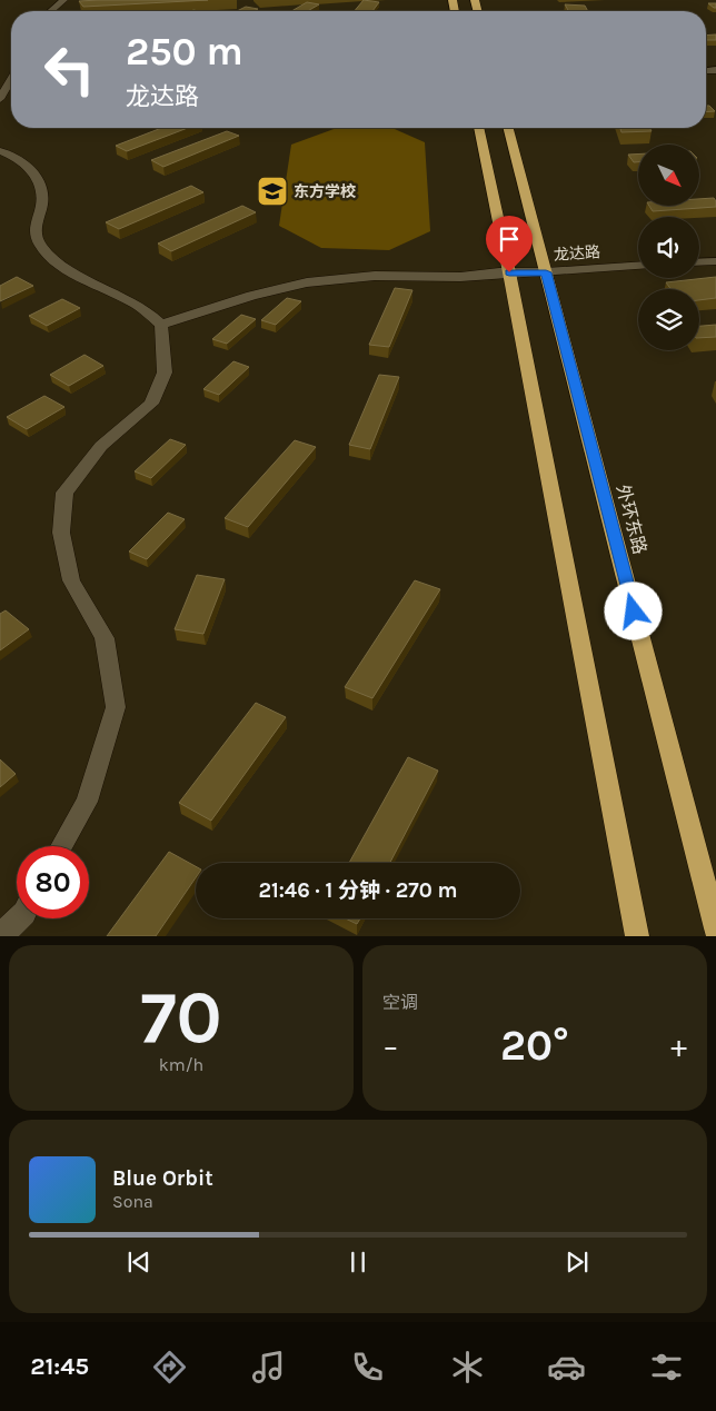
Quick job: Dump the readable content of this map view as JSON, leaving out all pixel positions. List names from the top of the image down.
{
  "streets": {
    "highway": ["外环东路"],
    "street": ["龙达路"]
  },
  "crossings": [
    ["龙达路", "外环东路"]
  ],
  "places": {
    "school or university": ["东方学校"]
  },
  "north": "bottom right",
  "page": {
    "turn": ["250 m", "龙达路"],
    "limit": "80",
    "trip": "21:46 · 1 分钟 · 270 m",
    "tile": [
      ["70", "km/h"],
      "空调"
    ],
    "heat": ["−", "20°", "+"],
    "song": ["Blue Orbit", "Sona"],
    "tabs": "21:45"
  }
}
